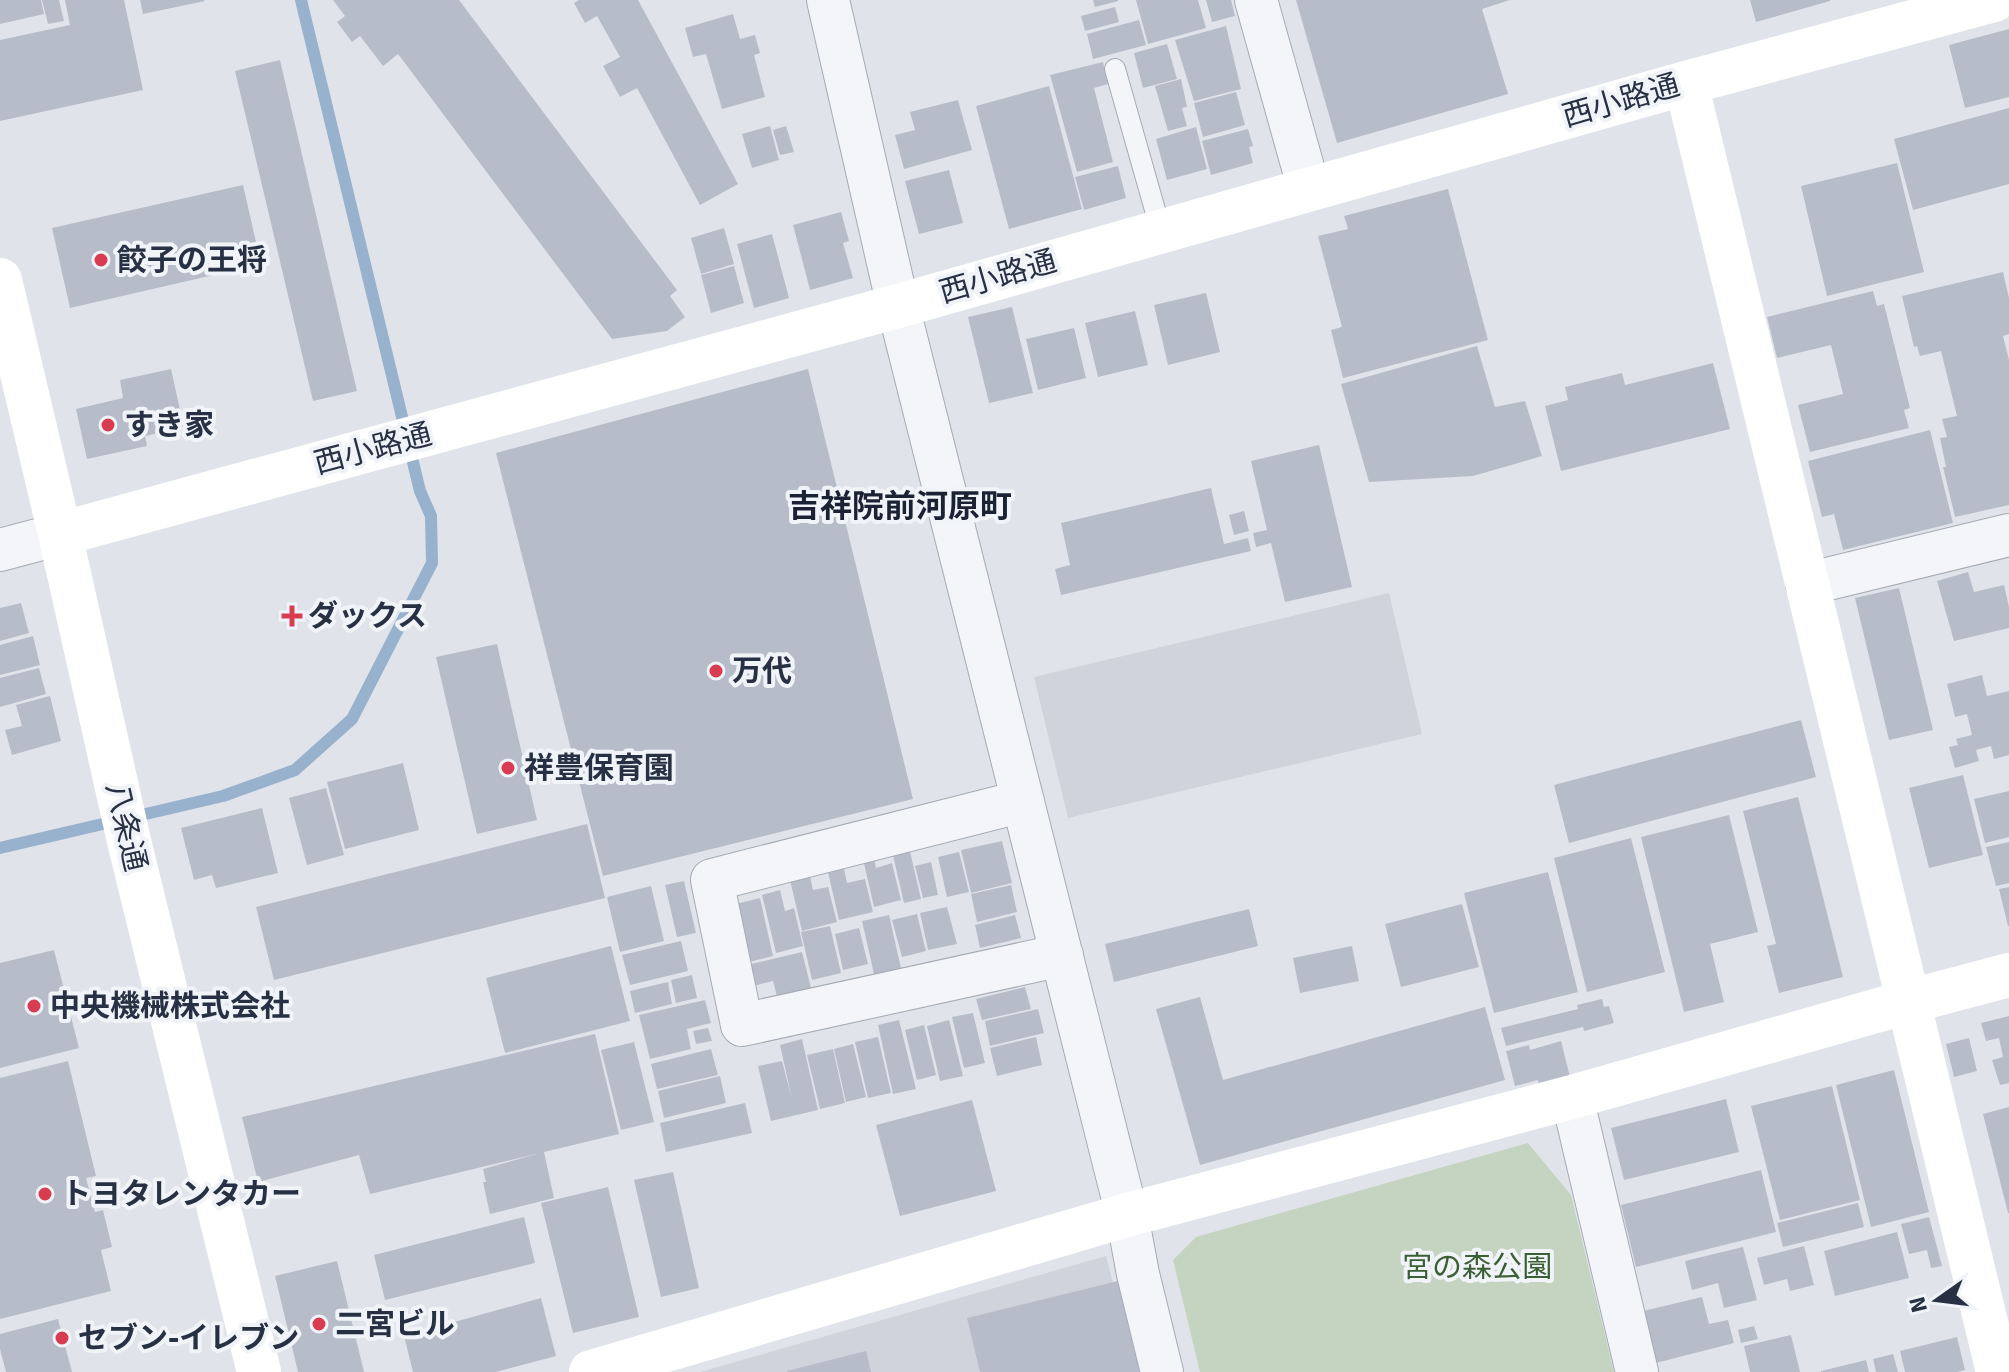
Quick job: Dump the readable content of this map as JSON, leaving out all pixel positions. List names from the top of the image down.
{
  "streets": {
    "street": ["西小路通", "八条通"]
  },
  "crossings": [
    ["西小路通", "八条通"]
  ],
  "districts": ["吉祥院前河原町"],
  "parks": ["宮の森公園"],
  "places": {
    "other": [
      "餃子の王将",
      "すき家",
      "万代",
      "祥豊保育園",
      "中央機械株式会社",
      "トヨタレンタカー",
      "二宮ビル",
      "セブン-イレブン"
    ],
    "health": ["ダックス"]
  },
  "north": "left"
}
